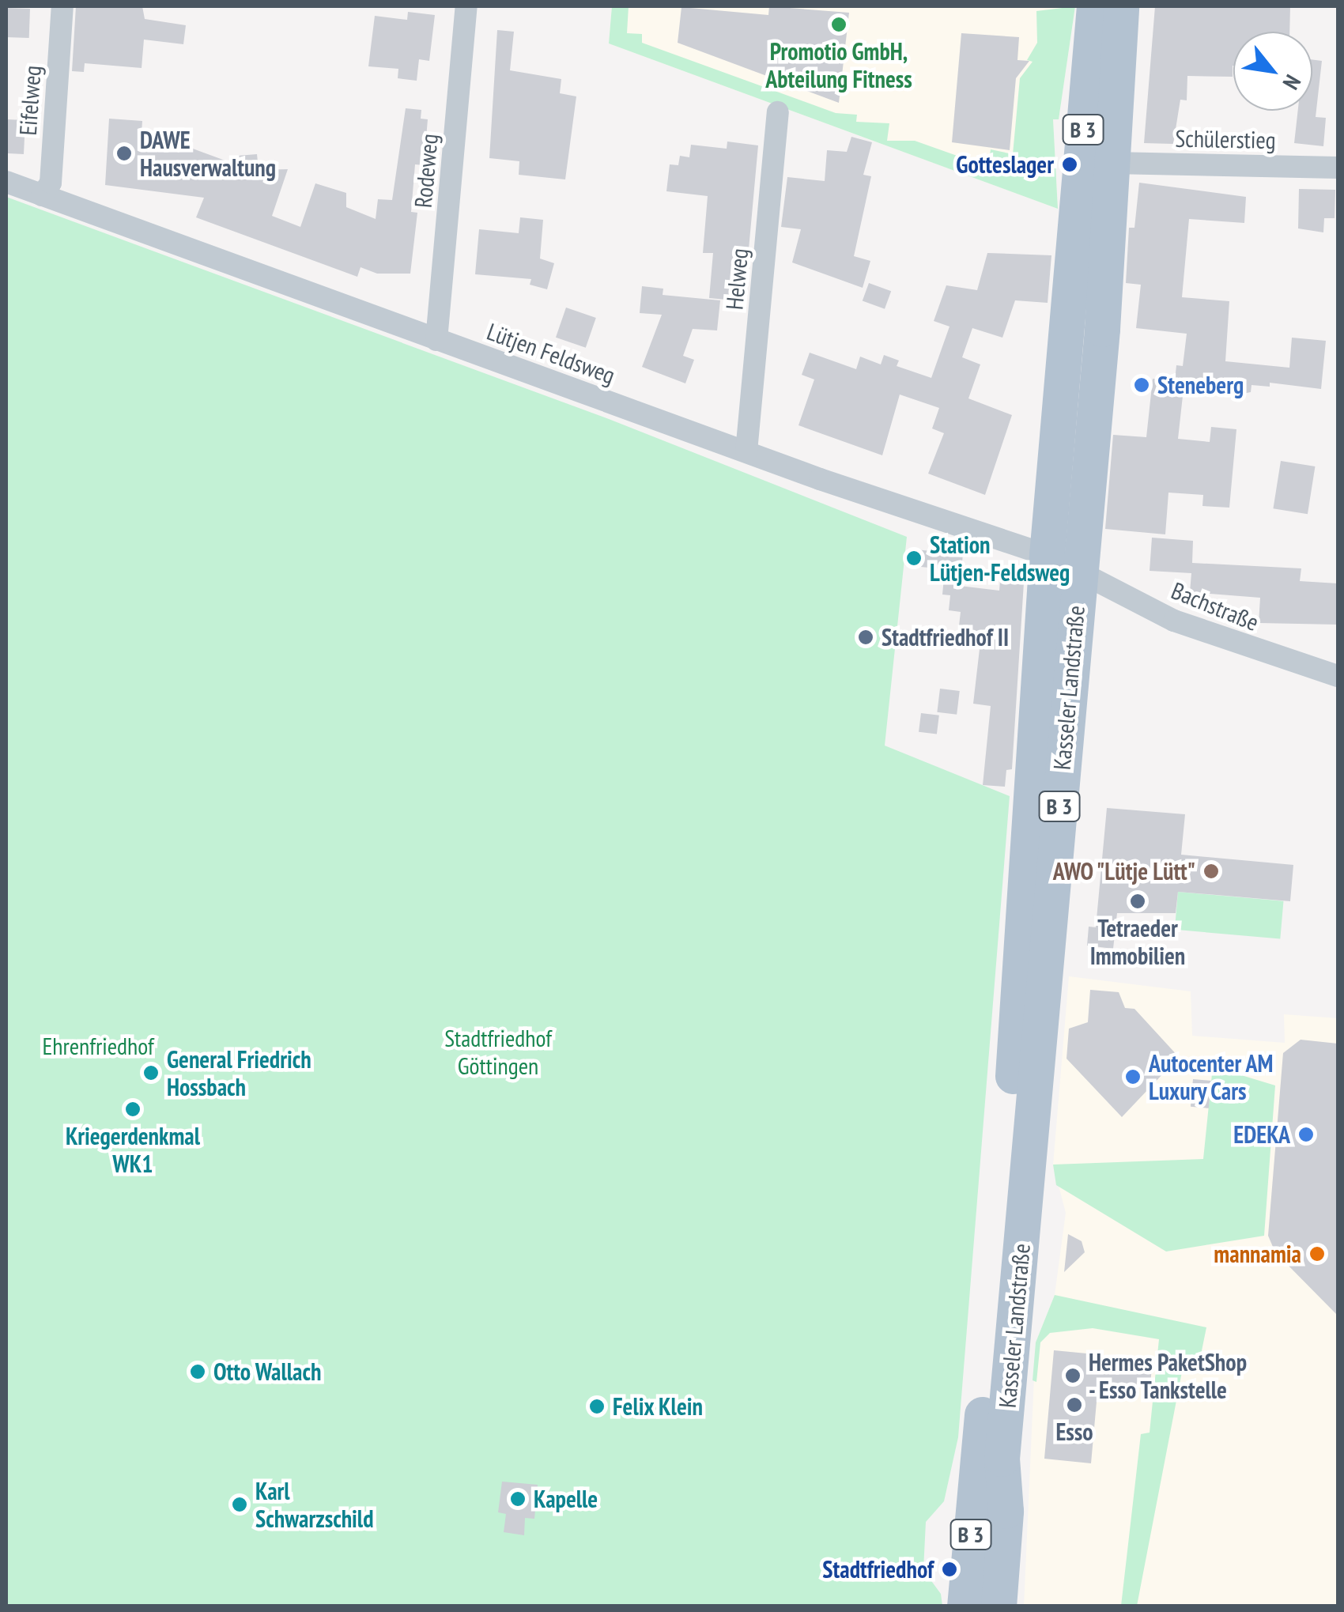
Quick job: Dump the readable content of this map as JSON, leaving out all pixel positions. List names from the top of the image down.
{
  "streets": {
    "main road": ["B 3", "Kasseler Landstraße"],
    "street": [
      "Eifelweg",
      "Schülerstieg",
      "Rodeweg",
      "Helweg",
      "Lütjen Feldsweg",
      "Bachstraße"
    ]
  },
  "crossings": [
    ["Eifelweg", "Lütjen Feldsweg"],
    ["Schülerstieg", "Kasseler Landstraße"],
    ["Rodeweg", "Lütjen Feldsweg"],
    ["Helweg", "Lütjen Feldsweg"],
    ["Lütjen Feldsweg", "Bachstraße"],
    ["Lütjen Feldsweg", "Kasseler Landstraße"],
    ["Bachstraße", "Kasseler Landstraße"]
  ],
  "parks": ["Stadtfriedhof Göttingen", "Ehrenfriedhof"],
  "places": [
    "Promotio GmbH, Abteilung Fitness",
    "DAWE Hausverwaltung",
    "Gotteslager",
    "Steneberg",
    "Station Lütjen-Feldsweg",
    "Stadtfriedhof II",
    "AWO \"Lütje Lütt\"",
    "Tetraeder Immobilien",
    "General Friedrich Hossbach",
    "Autocenter AM Luxury Cars",
    "Kriegerdenkmal WK1",
    "EDEKA",
    "mannamia",
    "Otto Wallach",
    "Hermes PaketShop - Esso Tankstelle",
    "Esso",
    "Felix Klein",
    "Kapelle",
    "Karl Schwarzschild",
    "Stadtfriedhof"
  ],
  "north": "bottom right"
}
